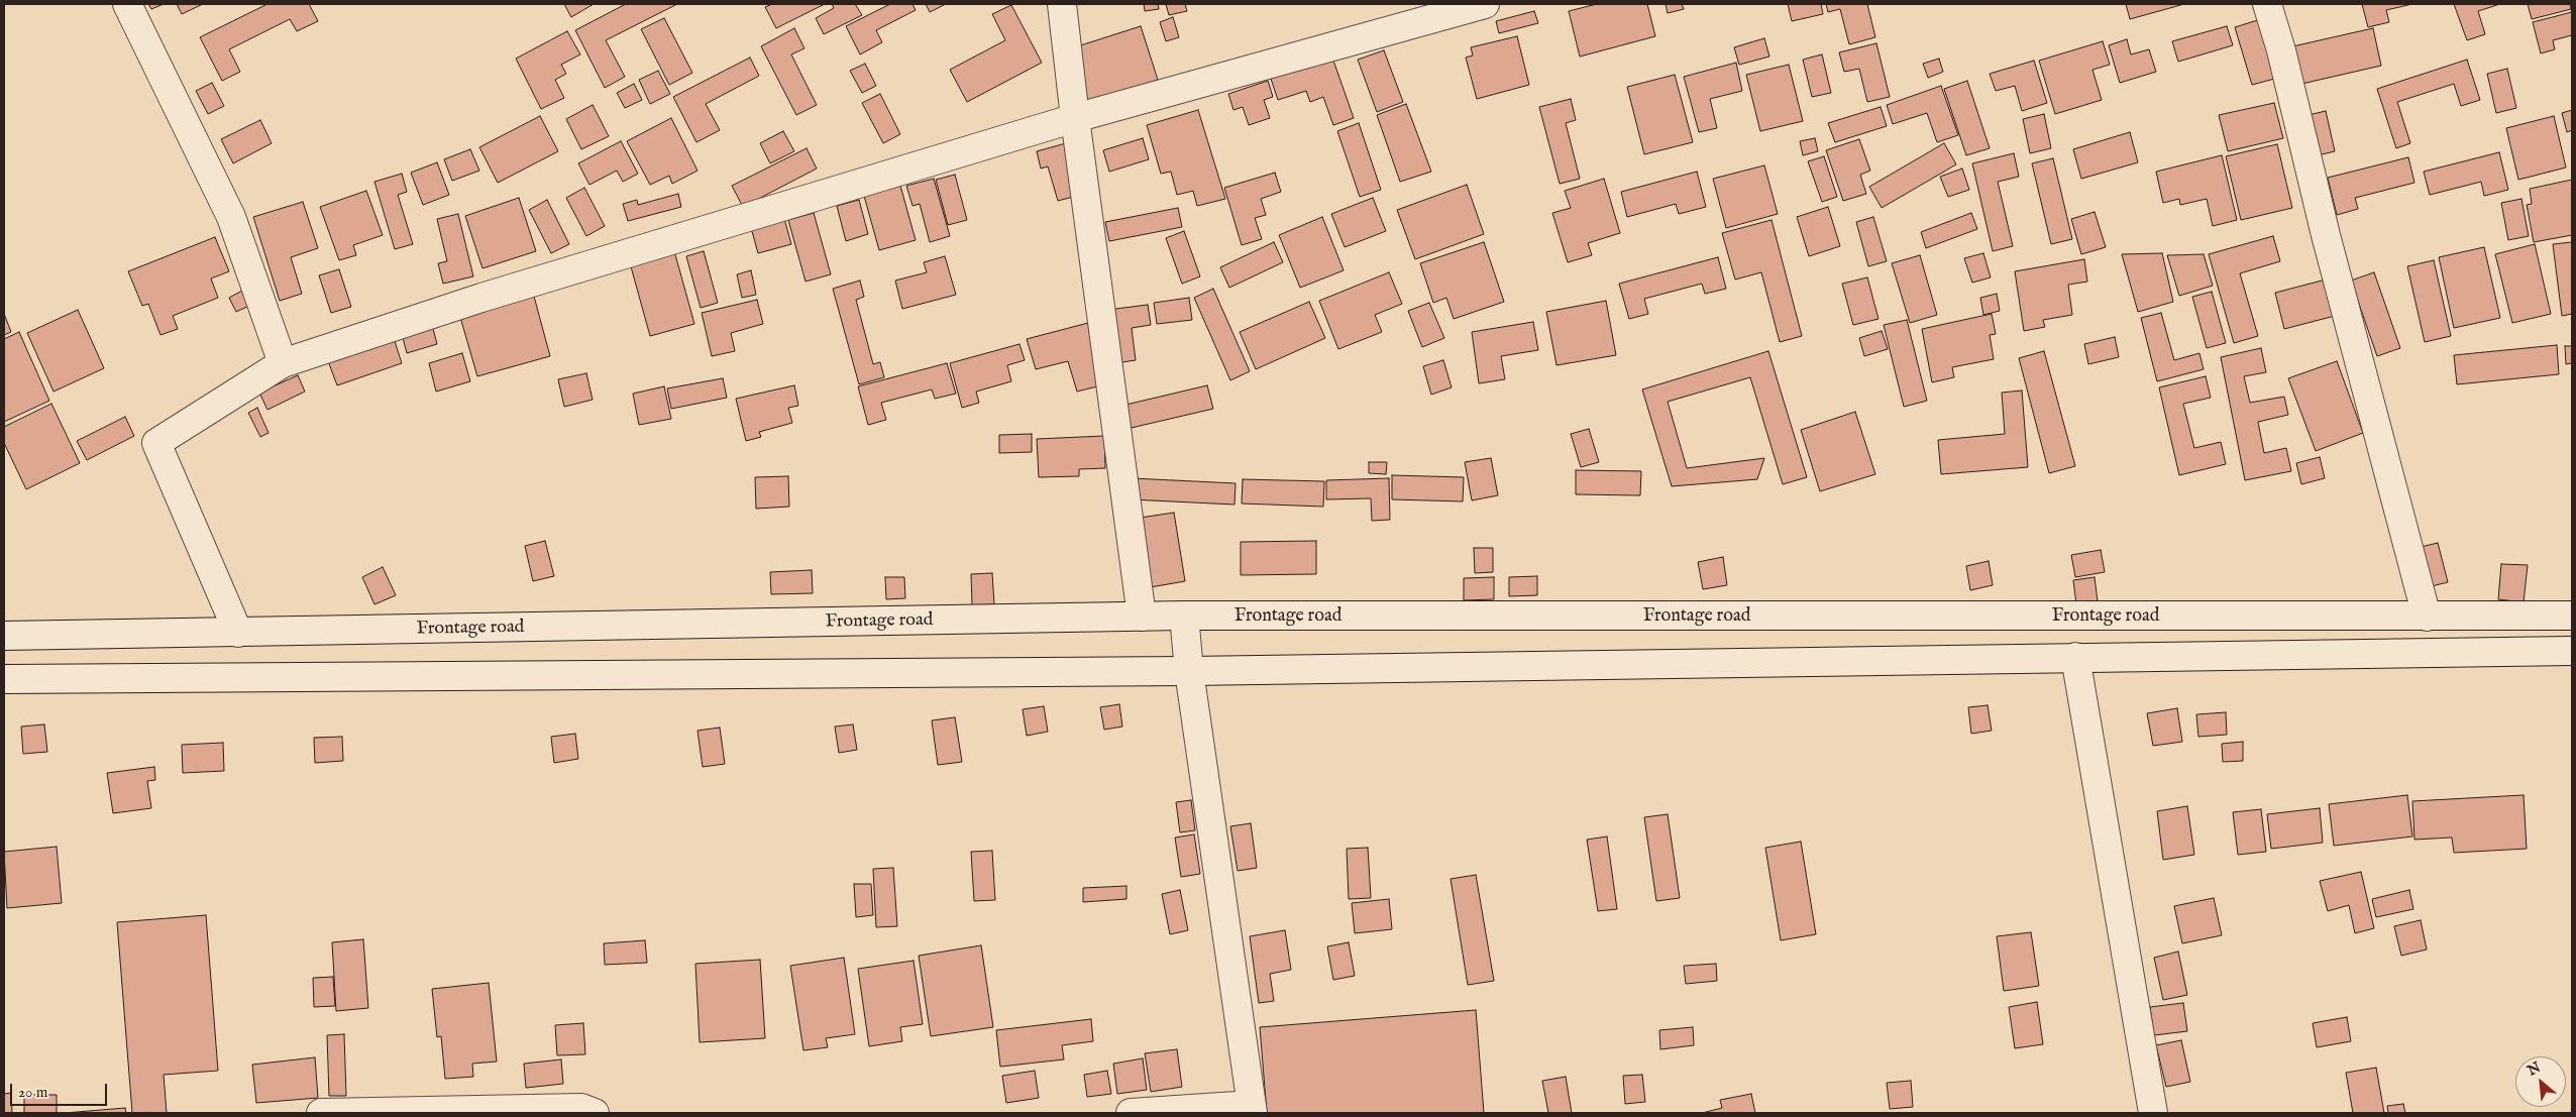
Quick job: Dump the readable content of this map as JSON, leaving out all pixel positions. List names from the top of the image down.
{
  "streets": {
    "main road": ["Frontage road"]
  },
  "scale_bar": "20 m",
  "north": "top left"
}
